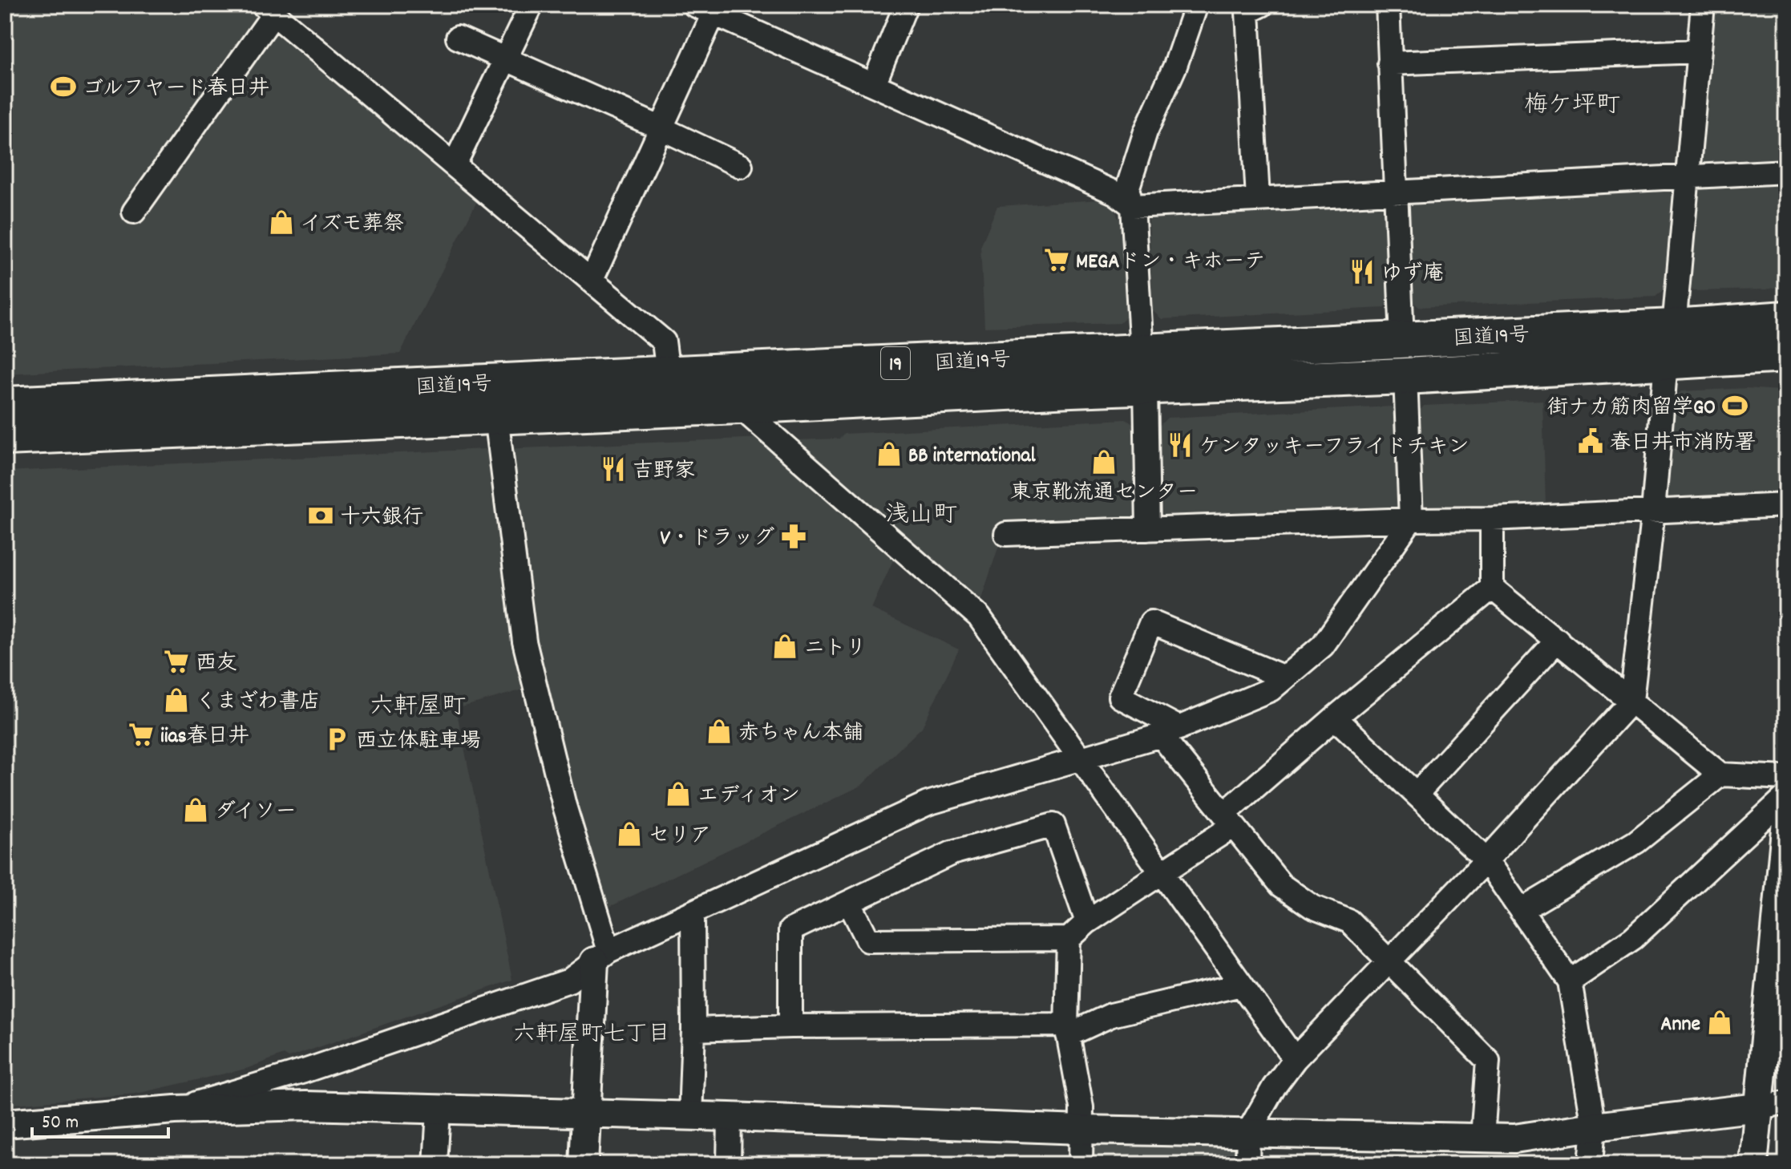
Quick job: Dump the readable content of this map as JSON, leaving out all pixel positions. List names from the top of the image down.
{
  "streets": {
    "highway": ["国道19号", "19"]
  },
  "districts": [
    "梅ケ坪町",
    "浅山町",
    "六軒屋町",
    "六軒屋町七丁目"
  ],
  "places": {
    "sports": ["ゴルフヤード春日井", "街ナカ筋肉留学GO"],
    "shop": [
      "イズモ葬祭",
      "BB international",
      "東京靴流通センター",
      "ニトリ",
      "くまざわ書店",
      "赤ちゃん本舗",
      "エディオン",
      "ダイソー",
      "セリア",
      "Anne"
    ],
    "supermarket": ["MEGAドン・キホーテ", "西友", "iias春日井"],
    "restaurant": ["ゆず庵", "ケンタッキーフライドチキン", "吉野家"],
    "public building": ["春日井市消防署"],
    "bank": ["十六銀行"],
    "pharmacy": ["V・ドラッグ"],
    "parking": ["西立体駐車場"]
  },
  "scale_bar": "50 m"
}
